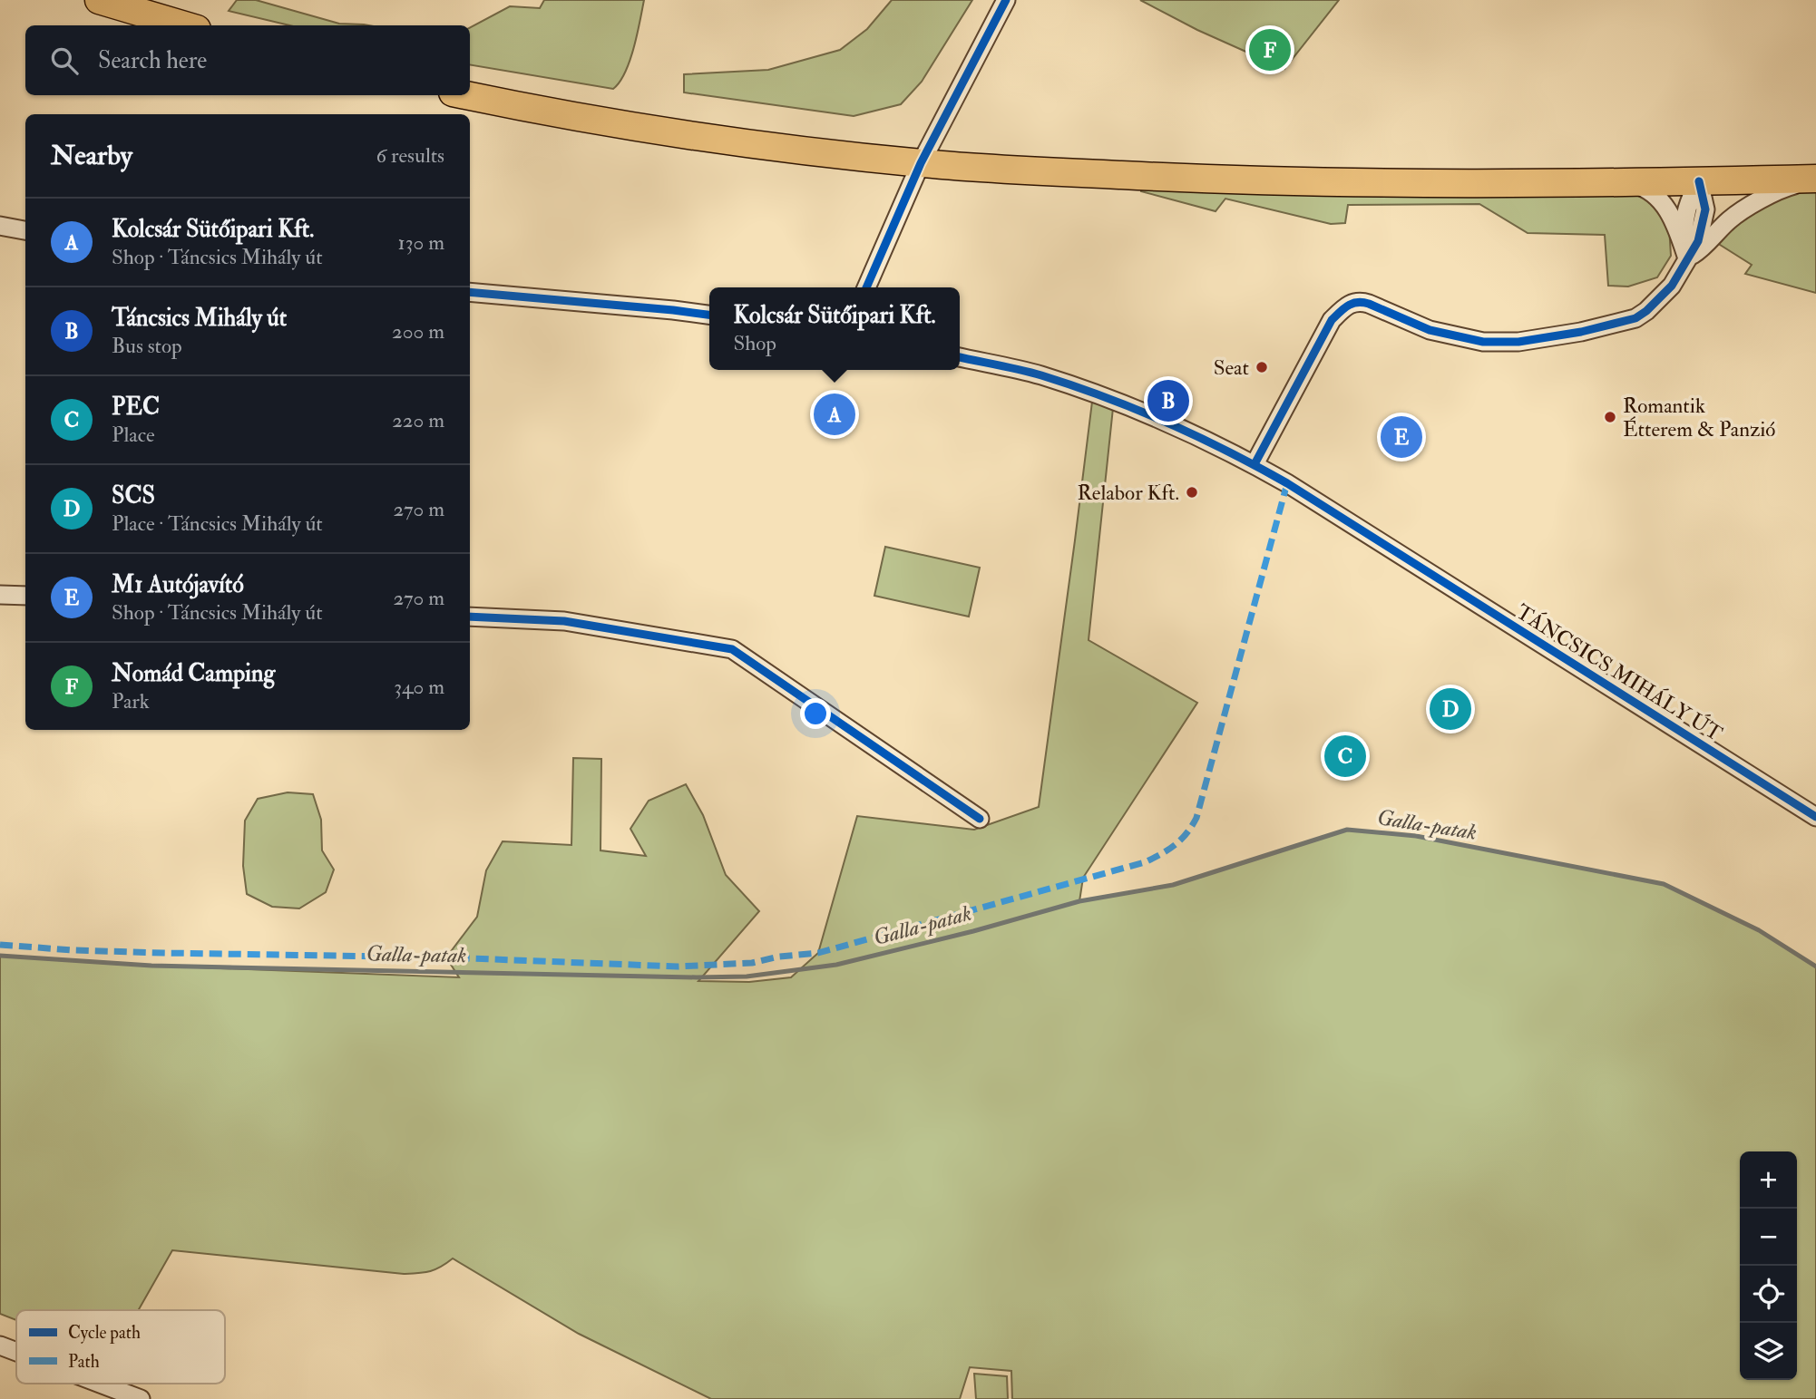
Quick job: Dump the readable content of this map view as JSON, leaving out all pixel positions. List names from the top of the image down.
{
  "streets": {
    "street": ["TÁNCSICS MIHÁLY ÚT"]
  },
  "water": ["Galla-patak"],
  "places": ["Seat", "Romantik Étterem & Panzió", "Relabor Kft."],
  "legend": ["Cycle path", "Path"],
  "page": {
    "pins": [
      "F",
      "B",
      "A",
      "E",
      "D",
      "C"
    ],
    "search": "Search here",
    "heading": ["Nearby", "6 results"],
    "list": [
      {
        "mark": "A",
        "name": "Kolcsár Sütőipari Kft.",
        "note": "Shop · Táncsics Mihály út",
        "value": "130 m"
      },
      {
        "mark": "B",
        "name": "Táncsics Mihály út",
        "note": "Bus stop",
        "value": "200 m"
      },
      {
        "mark": "C",
        "name": "PEC",
        "note": "Place",
        "value": "220 m"
      },
      {
        "mark": "D",
        "name": "SCS",
        "note": "Place · Táncsics Mihály út",
        "value": "270 m"
      },
      {
        "mark": "E",
        "name": "M1 Autójavító",
        "note": "Shop · Táncsics Mihály út",
        "value": "270 m"
      },
      {
        "mark": "F",
        "name": "Nomád Camping",
        "note": "Park",
        "value": "340 m"
      }
    ],
    "popup": ["Kolcsár Sütőipari Kft.", "Shop"],
    "map_buttons": ["+", "−"]
  }
}
